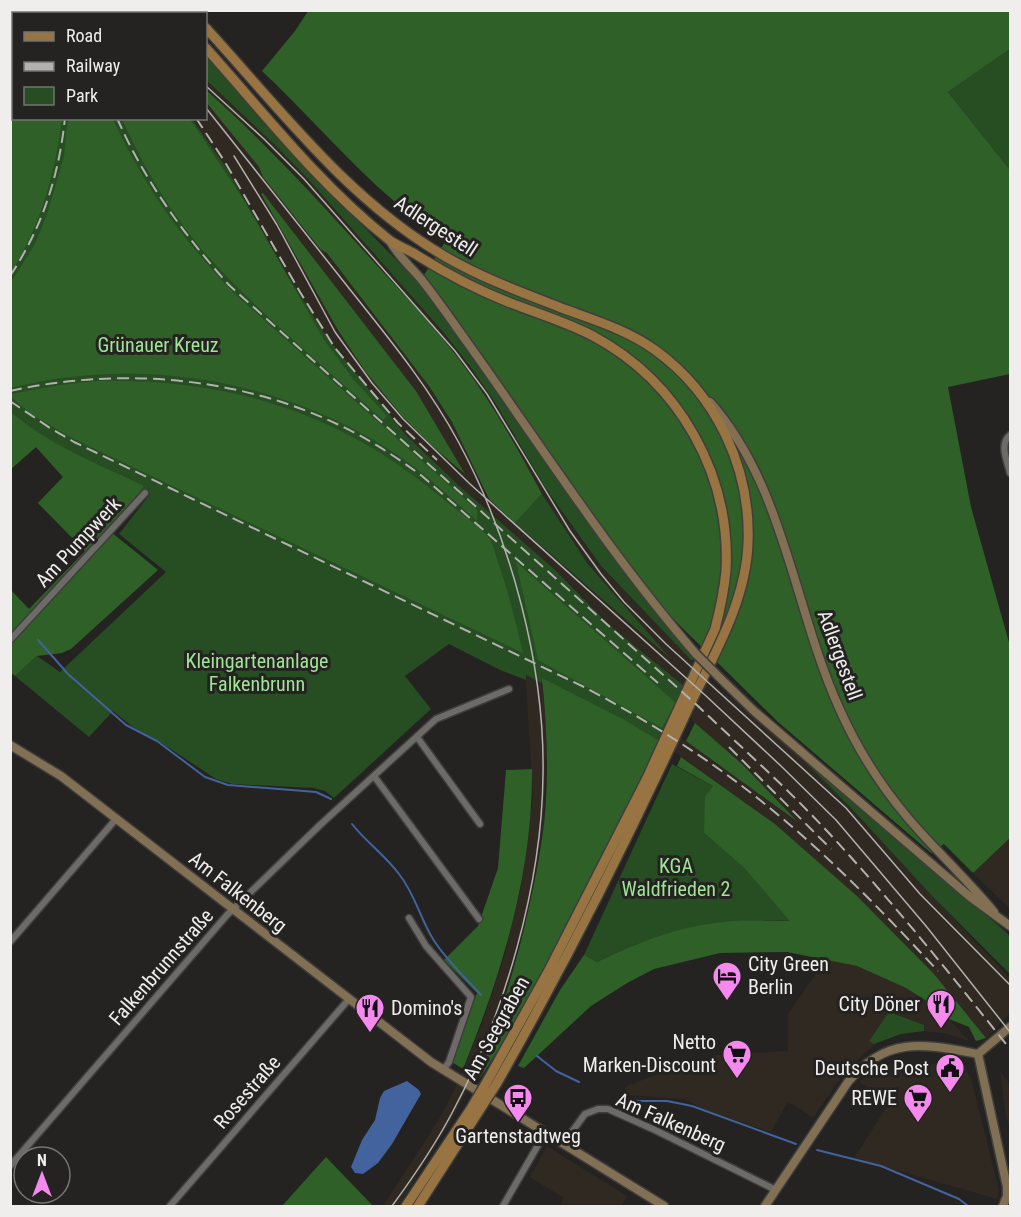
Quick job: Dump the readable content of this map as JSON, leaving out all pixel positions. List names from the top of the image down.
{
  "streets": {
    "main road": ["Adlergestell", "Am Falkenberg", "Am Seegraben"],
    "street": ["Am Pumpwerk", "Falkenbrunnstraße", "Rosestraße"]
  },
  "crossings": [
    ["Adlergestell", "Am Seegraben"],
    ["Am Falkenberg", "Falkenbrunnstraße"],
    ["Am Falkenberg", "Rosestraße"]
  ],
  "parks": ["Grünauer Kreuz", "Kleingartenanlage Falkenbrunn", "KGA Waldfrieden 2"],
  "places": {
    "hotel": ["City Green Berlin"],
    "restaurant": ["City Döner", "Domino's"],
    "supermarket": ["Netto Marken-Discount", "REWE"],
    "public building": ["Deutsche Post"],
    "bus stop": ["Gartenstadtweg"]
  },
  "legend": ["Road", "Railway", "Park"],
  "north": "top"
}
